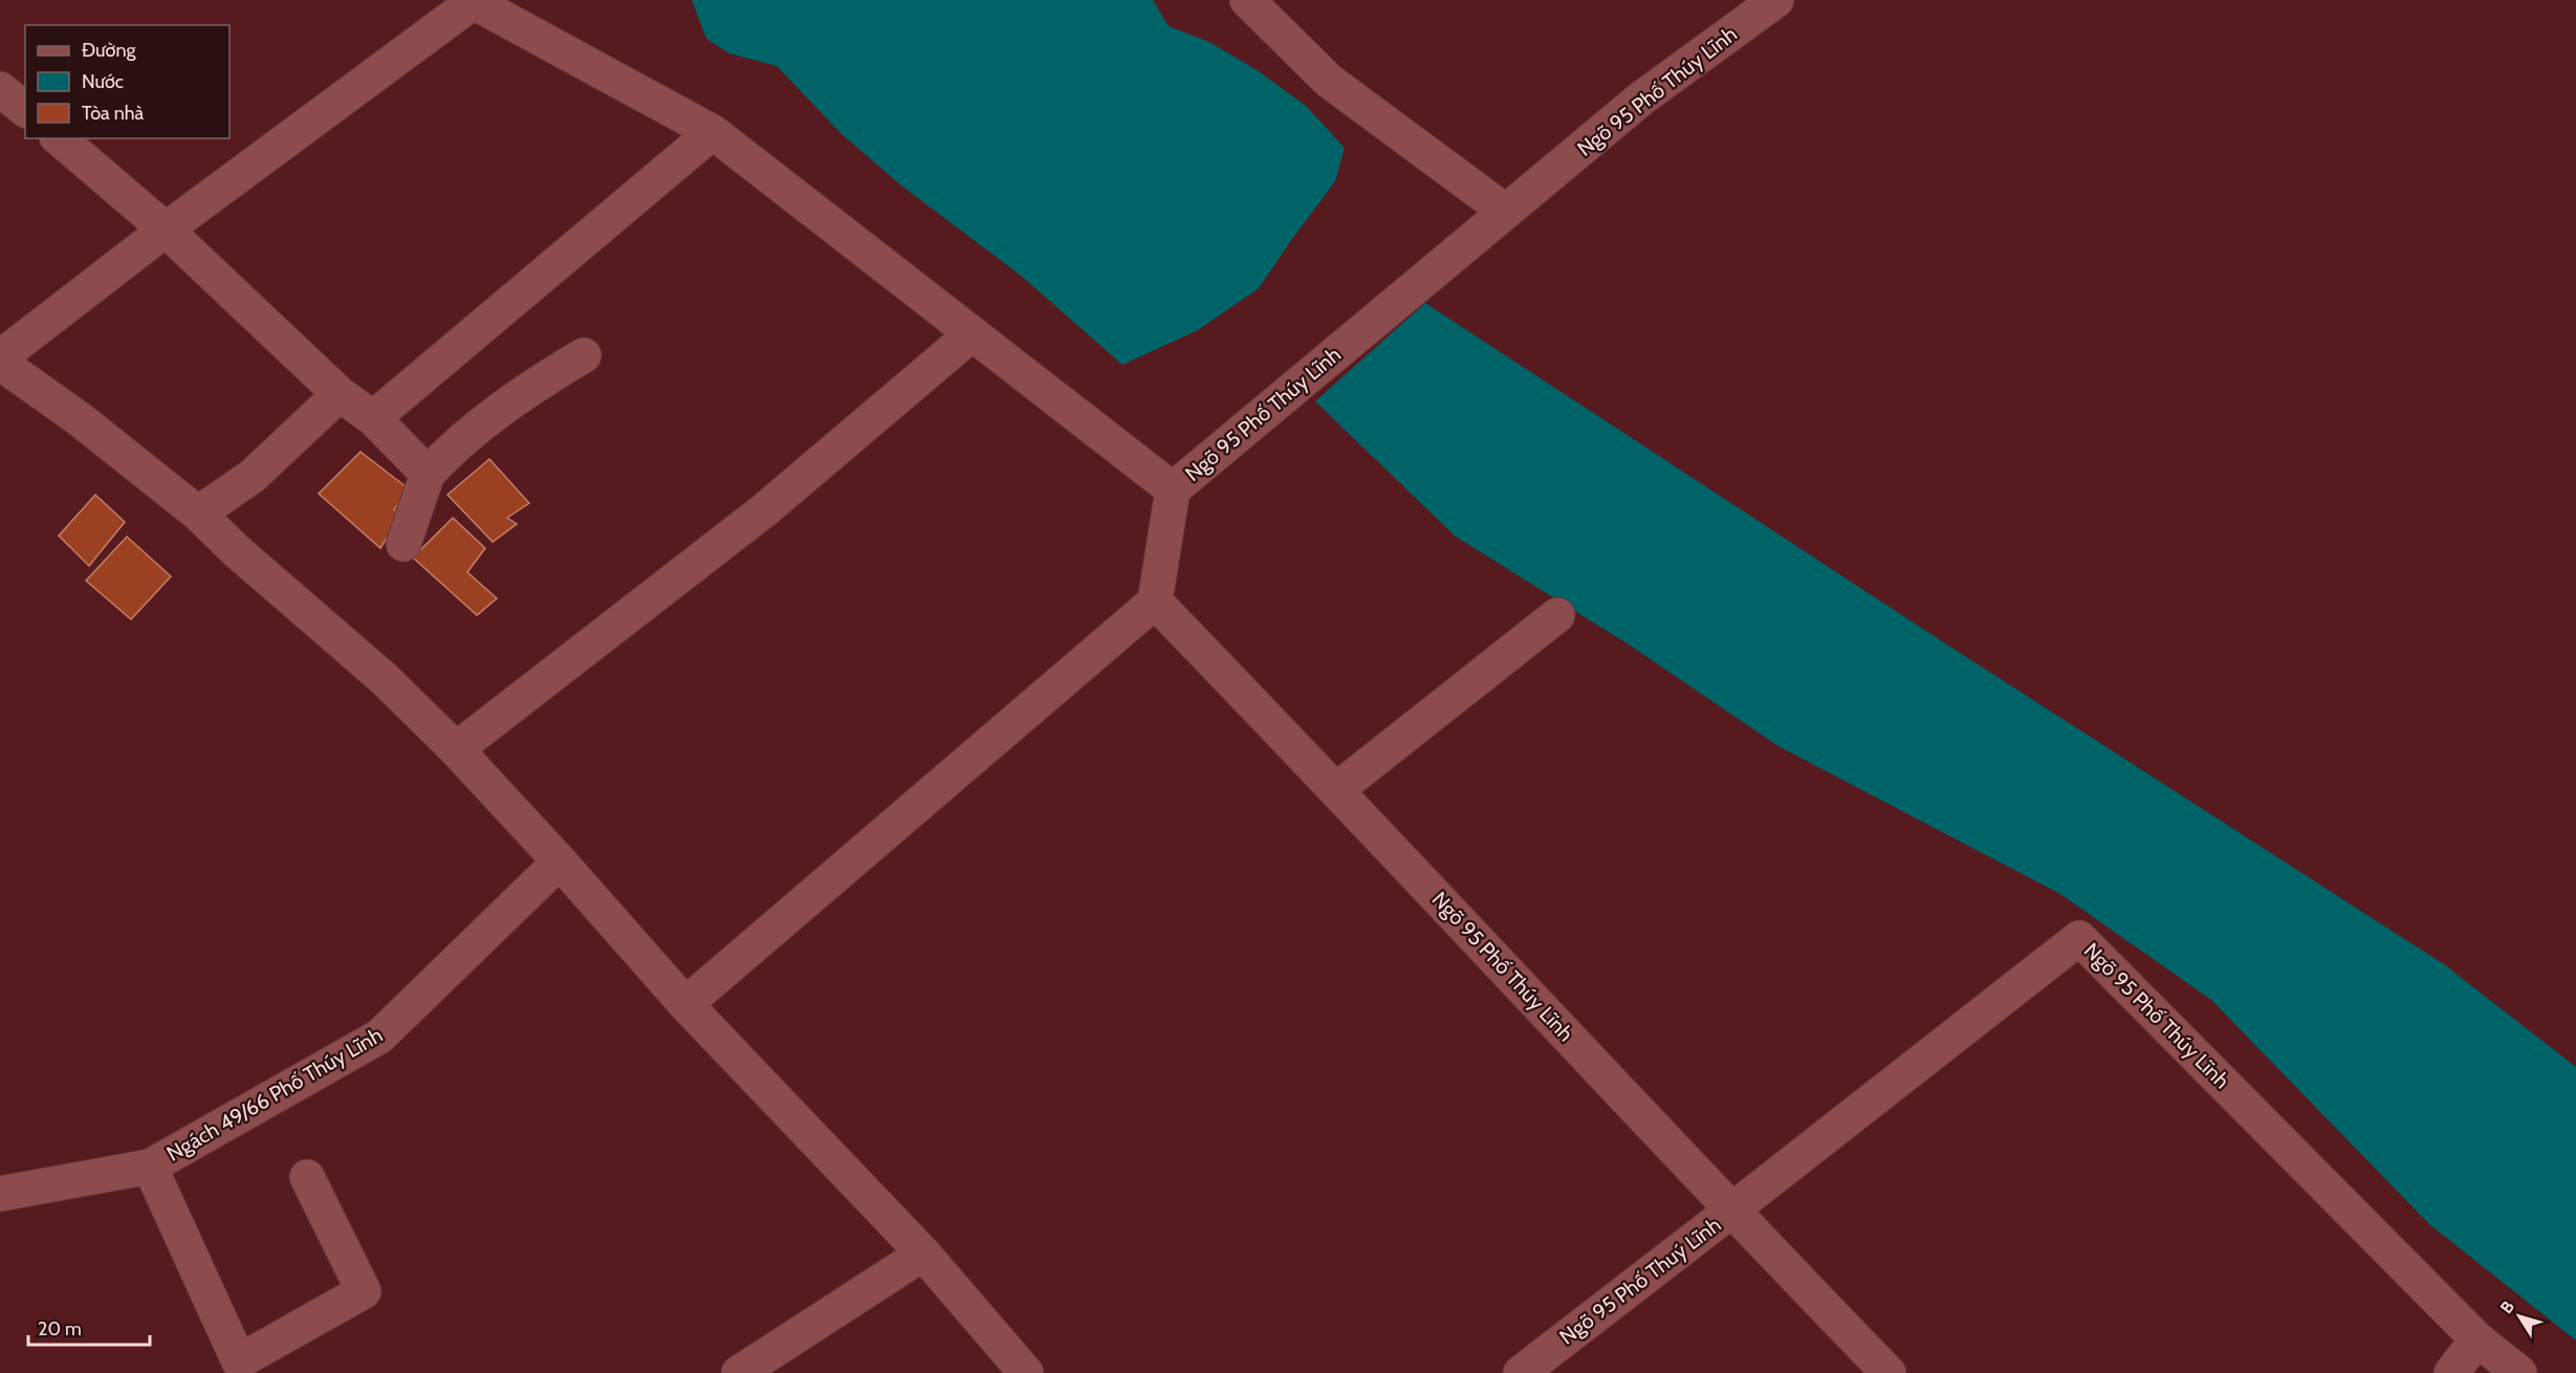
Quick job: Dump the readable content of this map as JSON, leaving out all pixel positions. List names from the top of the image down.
{
  "streets": {
    "street": ["Ngõ 95 Phố Thúy Lĩnh", "Ngách 49/66 Phố Thúy Lĩnh", "Ngõ 95 Phố Thuý Lĩnh"]
  },
  "crossings": [
    ["Ngõ 95 Phố Thúy Lĩnh", "Ngõ 95 Phố Thuý Lĩnh"]
  ],
  "legend": ["Đường", "Nước", "Tòa nhà"],
  "scale_bar": "20 m",
  "north": "top left"
}
